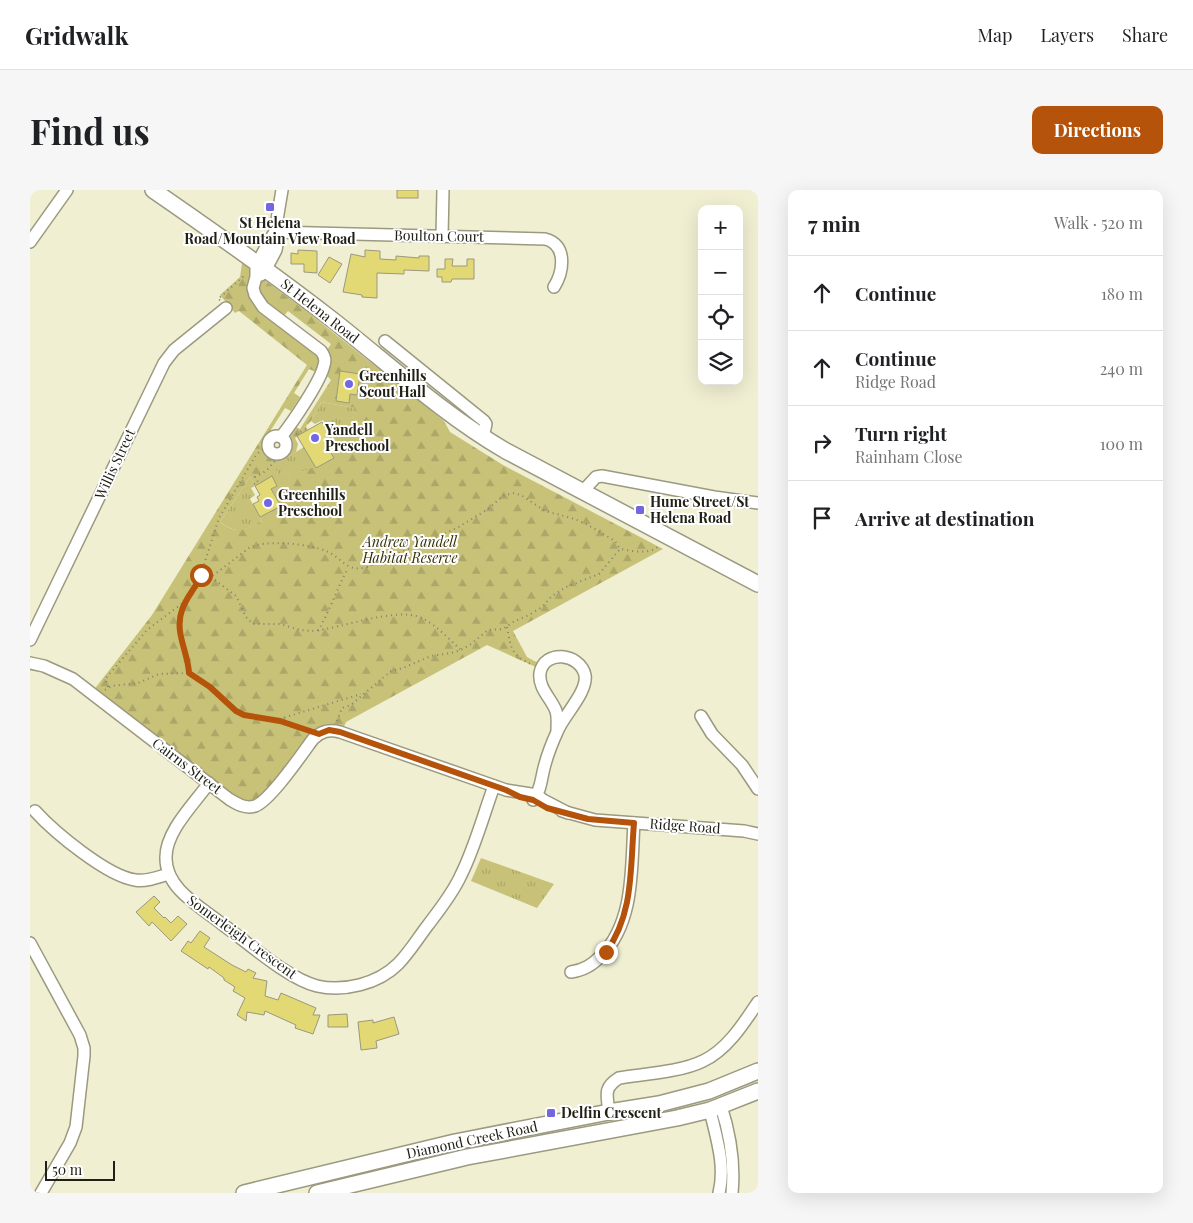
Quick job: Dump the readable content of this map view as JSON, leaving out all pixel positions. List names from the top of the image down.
{
  "streets": {
    "main road": ["St Helena Road", "Diamond Creek Road"],
    "street": [
      "Boulton Court",
      "Willis Street",
      "Cairns Street",
      "Ridge Road",
      "Somerleigh Crescent"
    ]
  },
  "crossings": [
    ["Cairns Street", "Ridge Road"],
    ["Ridge Road", "Somerleigh Crescent"]
  ],
  "parks": ["Andrew Yandell Habitat Reserve"],
  "places": {
    "transit": ["St Helena Road/Mountain View Road", "Hume Street/St Helena Road", "Delfin Crescent"],
    "other": ["Greenhills Scout Hall", "Yandell Preschool", "Greenhills Preschool"]
  },
  "scale_bar": "50 m",
  "page": {
    "header": "Gridwalk",
    "nav": ["Map", "Layers", "Share"],
    "buttons": "Directions",
    "title": "Find us",
    "heading": ["7 min", "Walk · 520 m"],
    "map_buttons": ["+", "−"],
    "list": [
      ["Continue", "180 m"],
      ["Continue", "Ridge Road", "240 m"],
      ["Turn right", "Rainham Close", "100 m"],
      "Arrive at destination"
    ],
    "scale": "50 m"
  }
}
